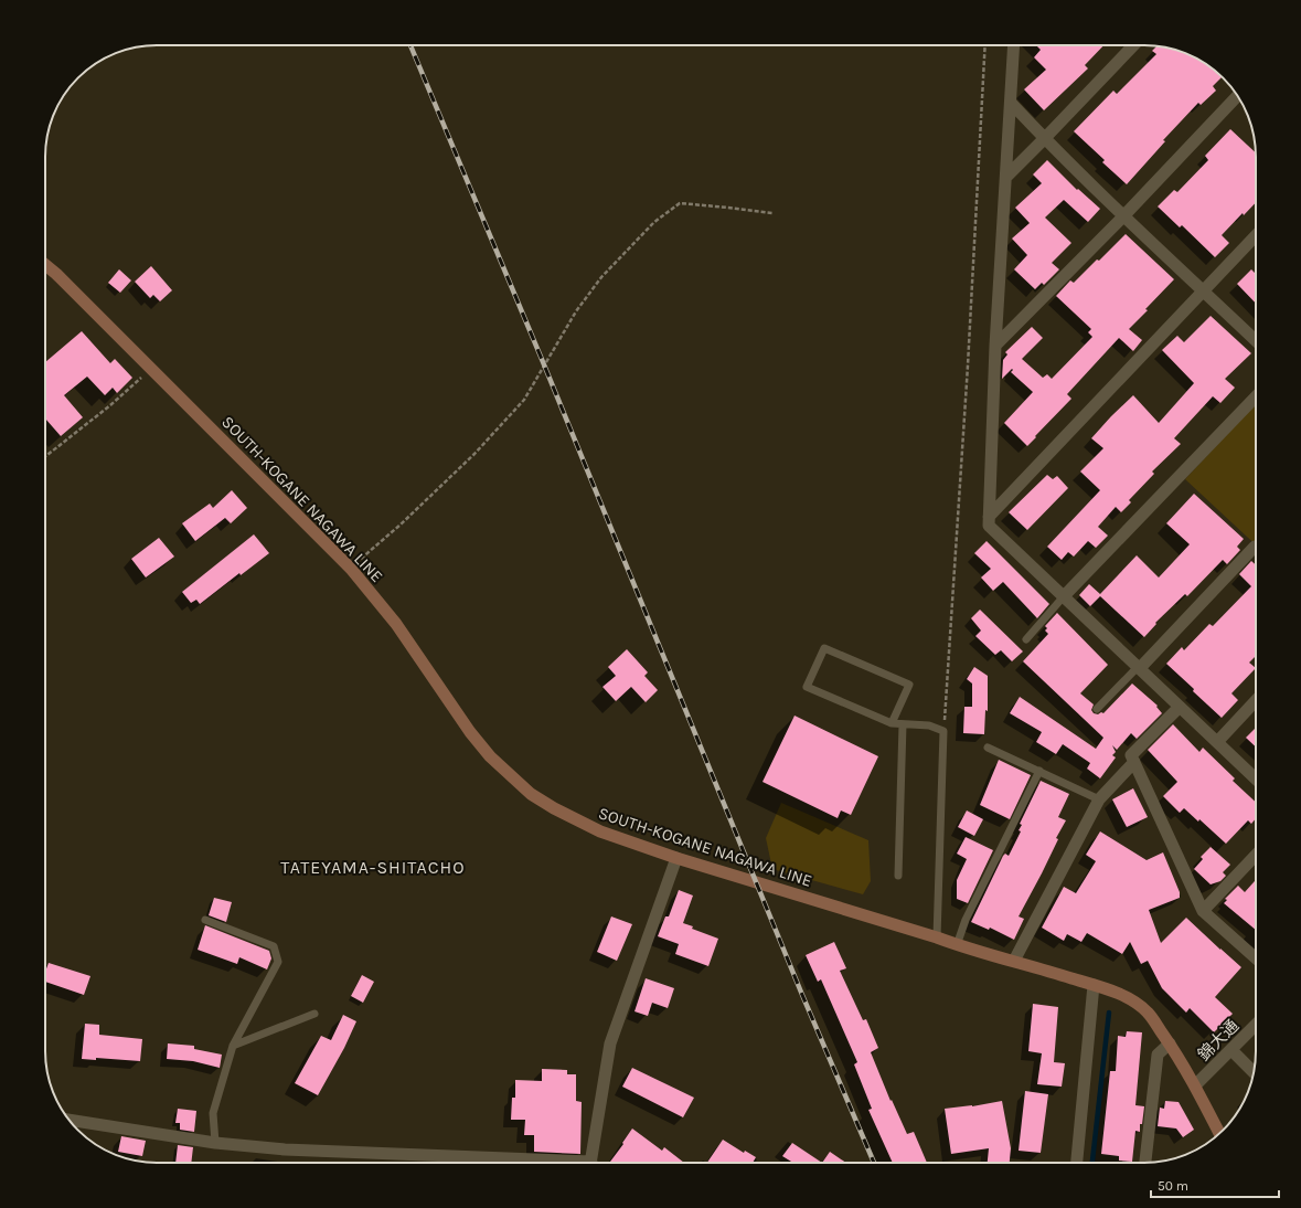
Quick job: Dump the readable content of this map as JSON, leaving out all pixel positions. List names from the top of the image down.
{
  "streets": {
    "main road": ["SOUTH-KOGANE NAGAWA LINE"],
    "street": ["錦大通"]
  },
  "crossings": [
    ["SOUTH-KOGANE NAGAWA LINE", "錦大通"]
  ],
  "districts": ["TATEYAMA-SHITACHO"],
  "scale_bar": "50 m"
}
